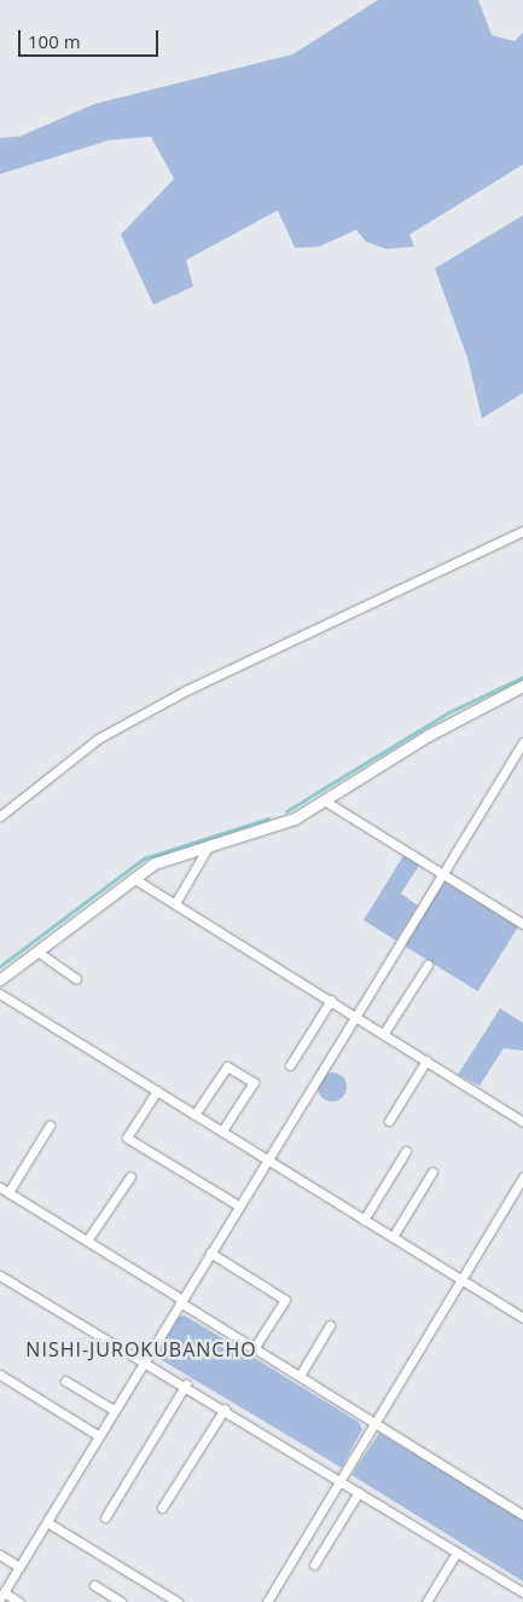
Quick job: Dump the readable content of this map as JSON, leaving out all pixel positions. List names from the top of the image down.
{
  "districts": ["NISHI-JUROKUBANCHO"],
  "scale_bar": "100 m"
}
